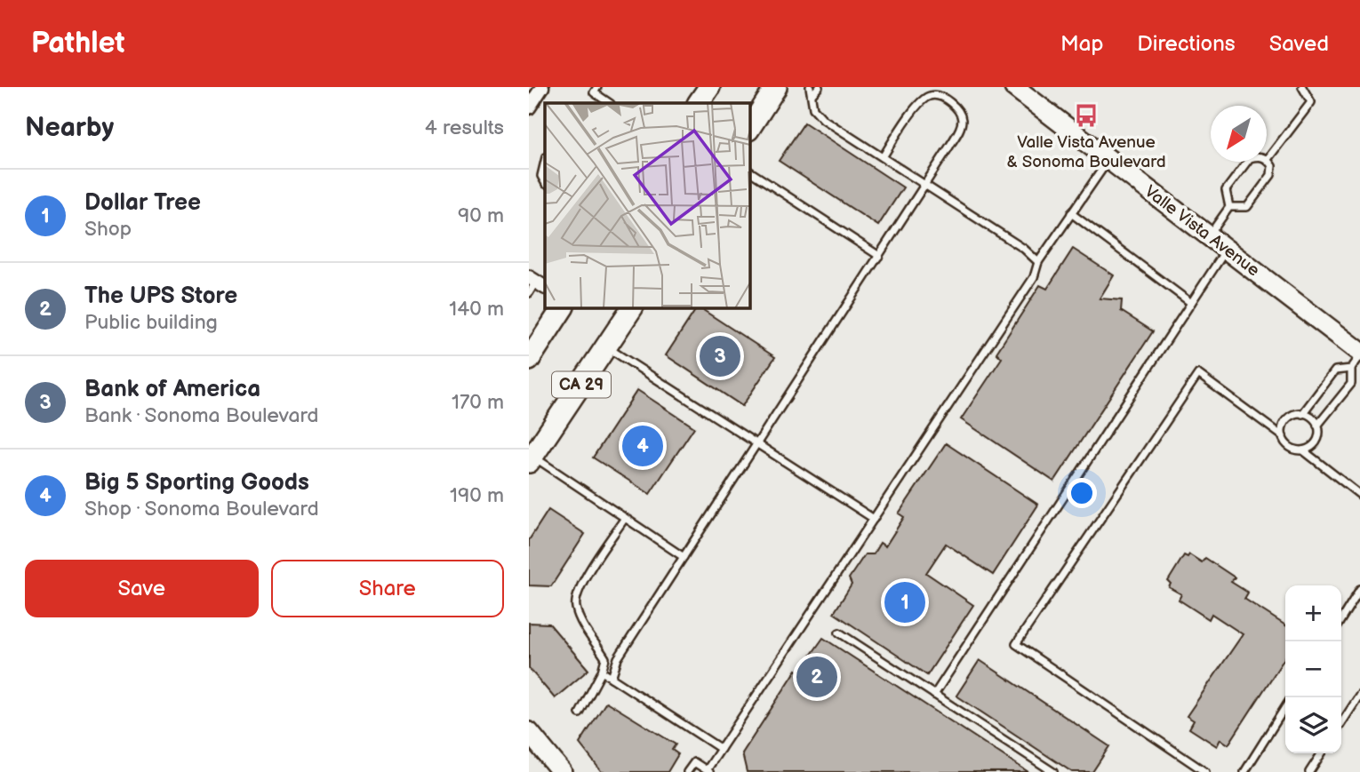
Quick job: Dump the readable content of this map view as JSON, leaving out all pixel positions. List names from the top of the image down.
{
  "streets": {
    "main road": ["CA 29"],
    "street": ["Valle Vista Avenue"]
  },
  "places": {
    "bus stop": ["Valle Vista Avenue & Sonoma Boulevard"]
  },
  "north": "bottom left",
  "page": {
    "header": "Pathlet",
    "nav": ["Map", "Directions", "Saved"],
    "heading": ["Nearby", "4 results"],
    "list": [
      {
        "mark": "1",
        "name": "Dollar Tree",
        "note": "Shop",
        "value": "90 m"
      },
      {
        "mark": "2",
        "name": "The UPS Store",
        "note": "Public building",
        "value": "140 m"
      },
      {
        "mark": "3",
        "name": "Bank of America",
        "note": "Bank · Sonoma Boulevard",
        "value": "170 m"
      },
      {
        "mark": "4",
        "name": "Big 5 Sporting Goods",
        "note": "Shop · Sonoma Boulevard",
        "value": "190 m"
      }
    ],
    "pins": [
      "3",
      "4",
      "1",
      "2"
    ],
    "buttons": ["Save", "Share"],
    "map_buttons": ["+", "−"]
  }
}
